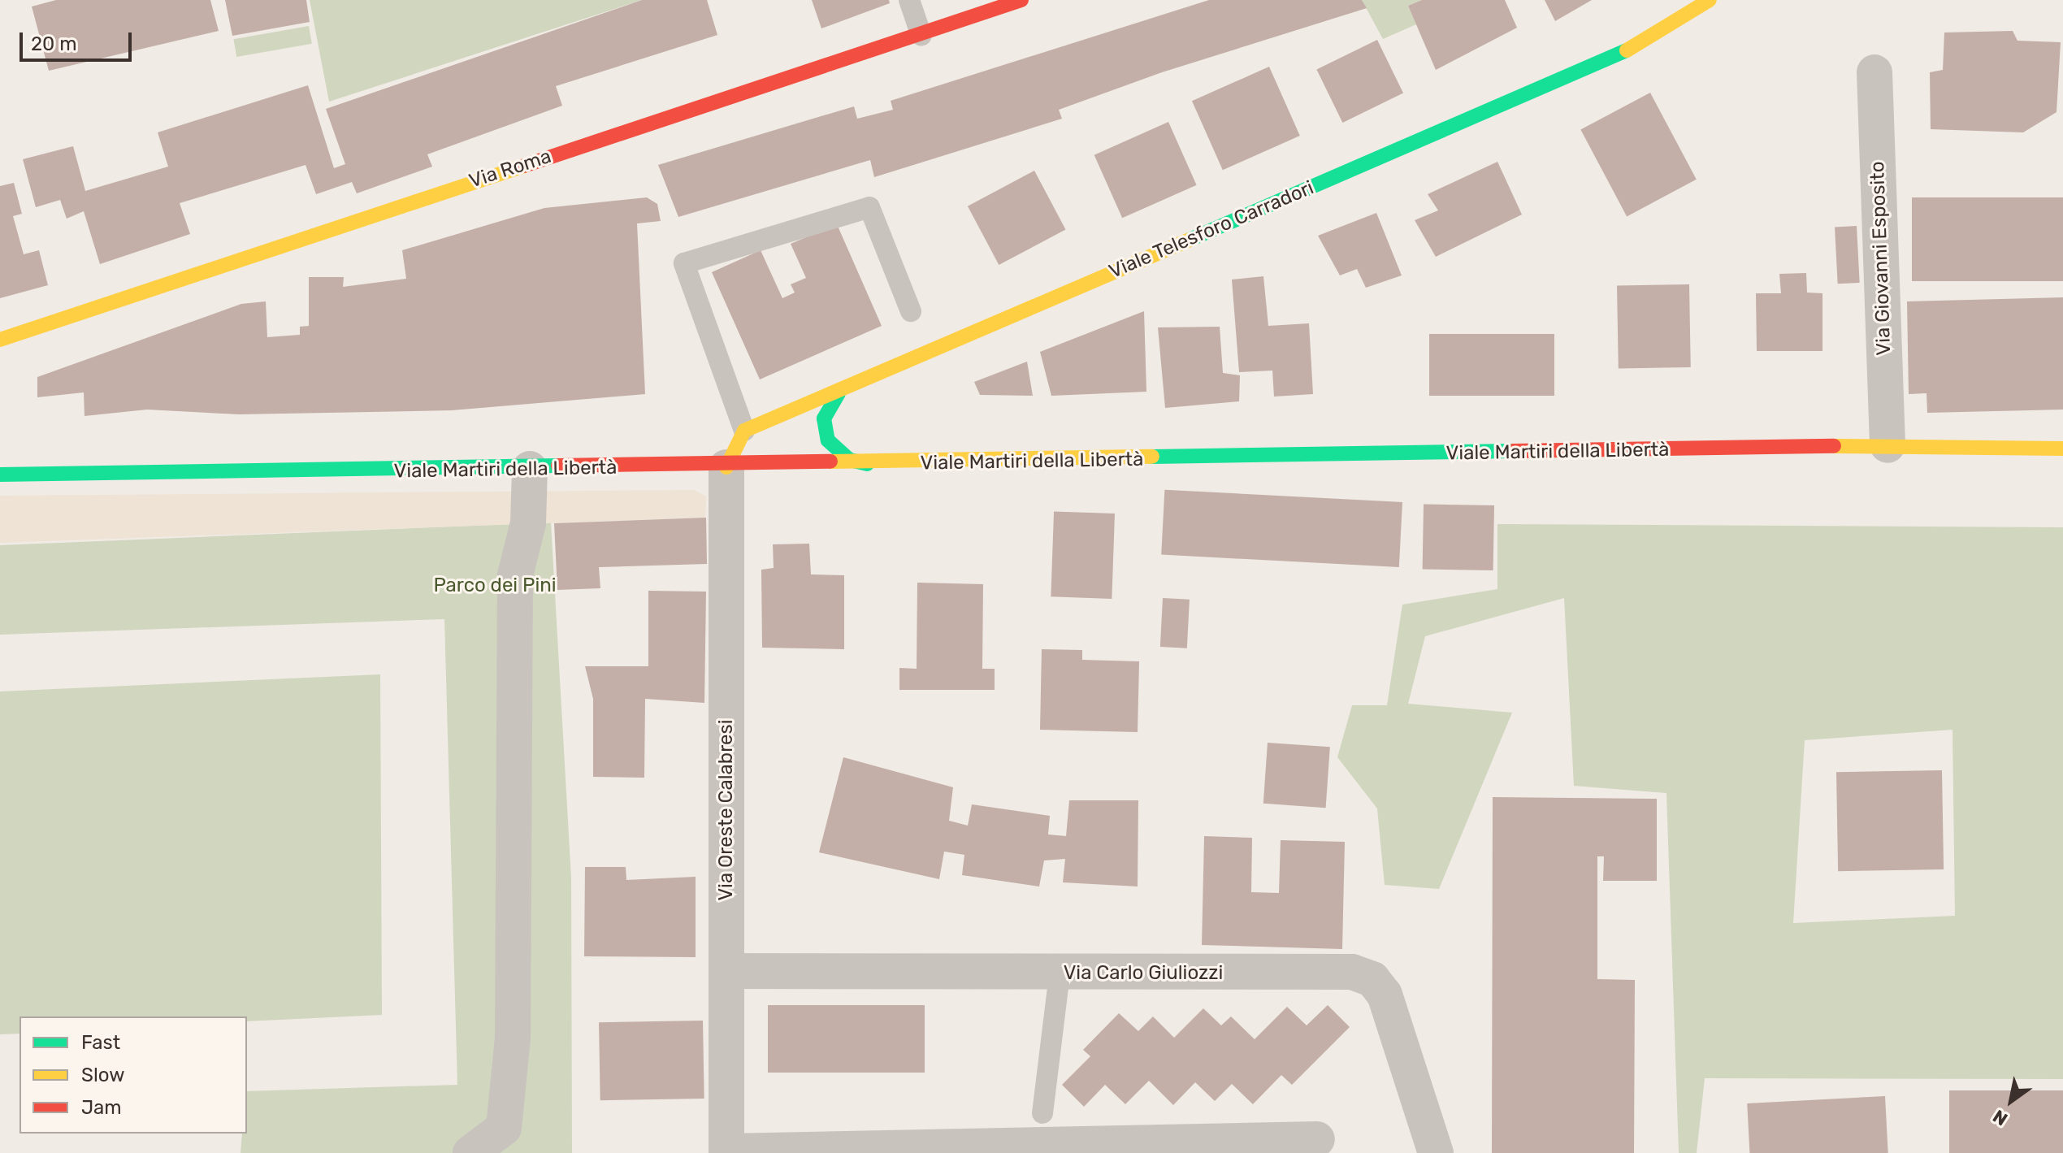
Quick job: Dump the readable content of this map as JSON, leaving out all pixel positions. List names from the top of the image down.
{
  "streets": {
    "main road": ["Via Roma", "Viale Telesforo Carradori", "Viale Martiri della Libertà"],
    "street": ["Via Giovanni Esposito", "Via Oreste Calabresi", "Via Carlo Giuliozzi"]
  },
  "crossings": [
    ["Via Giovanni Esposito", "Viale Martiri della Libertà"],
    ["Viale Martiri della Libertà", "Via Oreste Calabresi"],
    ["Via Oreste Calabresi", "Via Carlo Giuliozzi"]
  ],
  "parks": ["Parco dei Pini"],
  "legend": ["Fast", "Slow", "Jam"],
  "scale_bar": "20 m",
  "north": "bottom left"
}
